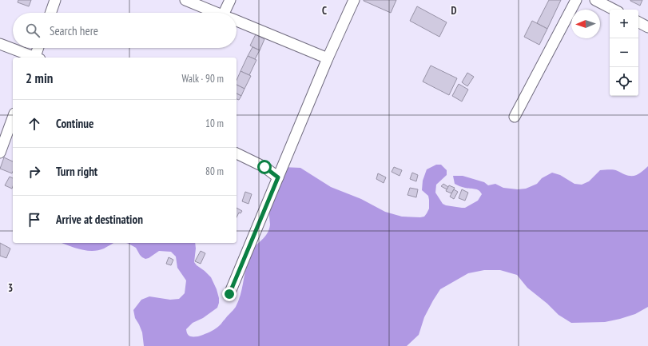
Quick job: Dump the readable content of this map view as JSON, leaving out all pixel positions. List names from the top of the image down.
{
  "north": "left",
  "page": {
    "map_buttons": ["+", "−"],
    "search": "Search here",
    "heading": ["2 min", "Walk · 90 m"],
    "list": [
      ["Continue", "10 m"],
      ["Turn right", "80 m"],
      "Arrive at destination"
    ]
  },
  "grid": {
    "columns": ["C", "D"],
    "rows": ["3"]
  }
}
